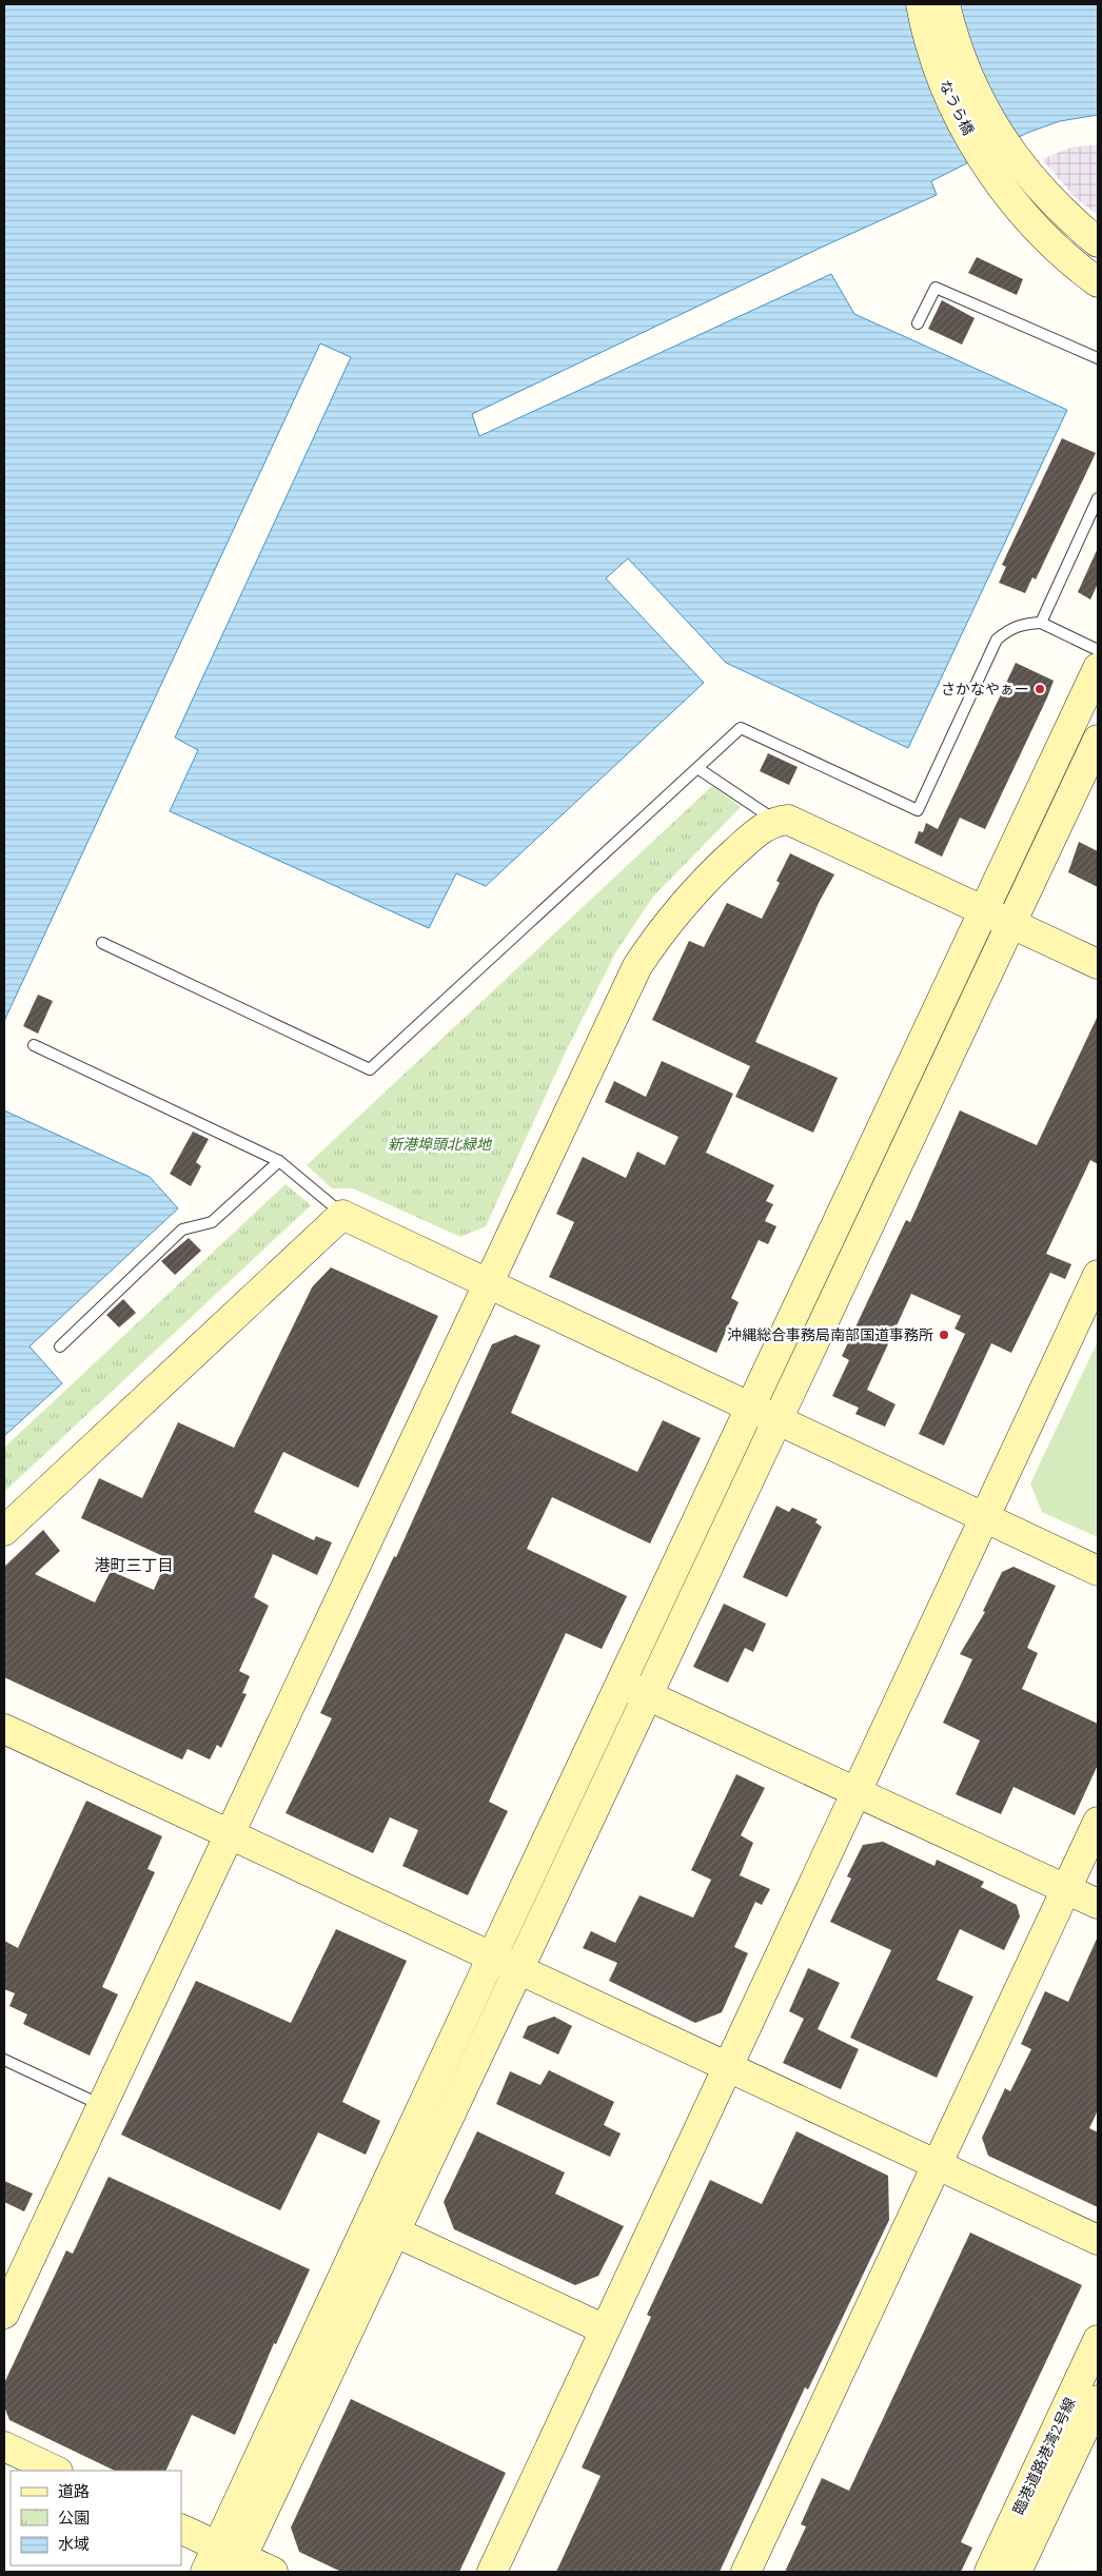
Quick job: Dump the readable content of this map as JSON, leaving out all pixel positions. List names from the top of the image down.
{
  "streets": {
    "street": ["なうら橋", "臨港道路港湾2号線"]
  },
  "districts": ["港町三丁目"],
  "parks": ["新港埠頭北緑地"],
  "places": ["さかなやぁー", "沖縄総合事務局南部国道事務所"],
  "legend": ["道路", "公園", "水域"]
}
